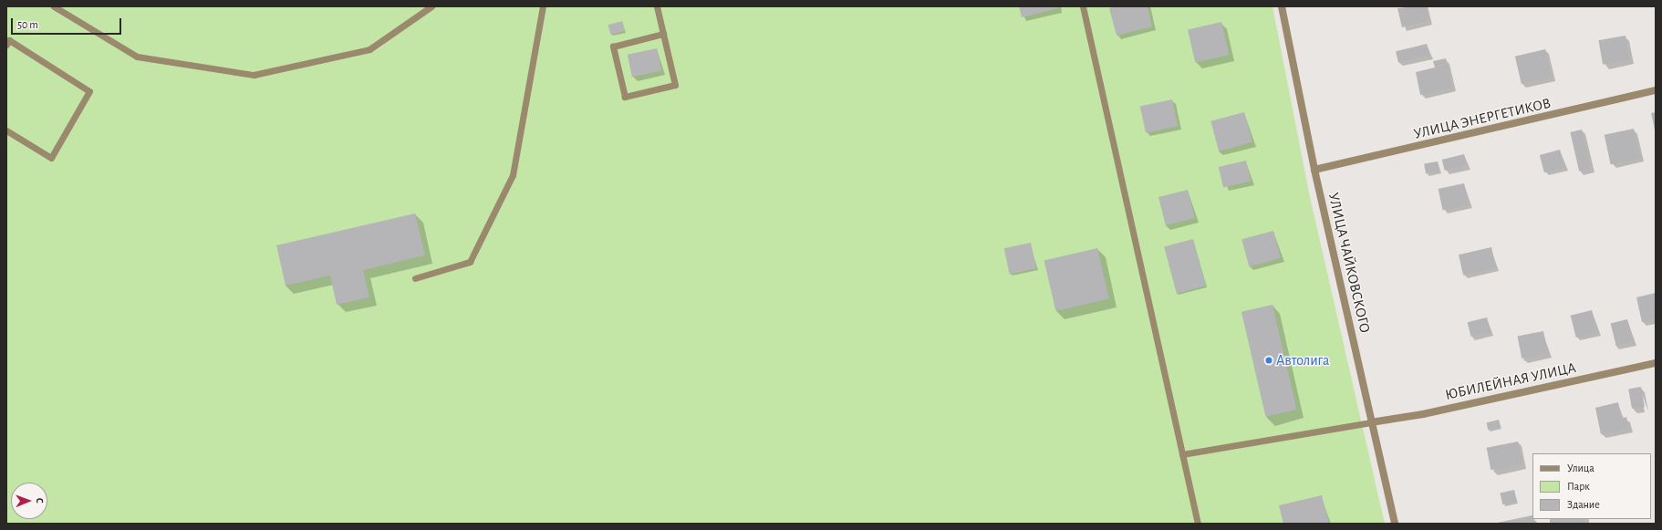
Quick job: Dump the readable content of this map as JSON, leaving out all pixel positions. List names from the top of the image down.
{
  "streets": {
    "street": ["УЛИЦА ЭНЕРГЕТИКОВ", "УЛИЦА ЧАЙКОВСКОГО", "ЮБИЛЕЙНАЯ УЛИЦА"]
  },
  "crossings": [
    ["УЛИЦА ЭНЕРГЕТИКОВ", "УЛИЦА ЧАЙКОВСКОГО"],
    ["УЛИЦА ЧАЙКОВСКОГО", "ЮБИЛЕЙНАЯ УЛИЦА"]
  ],
  "places": ["Автолига"],
  "legend": ["Улица", "Парк", "Здание"],
  "scale_bar": "50 m",
  "north": "right"
}
